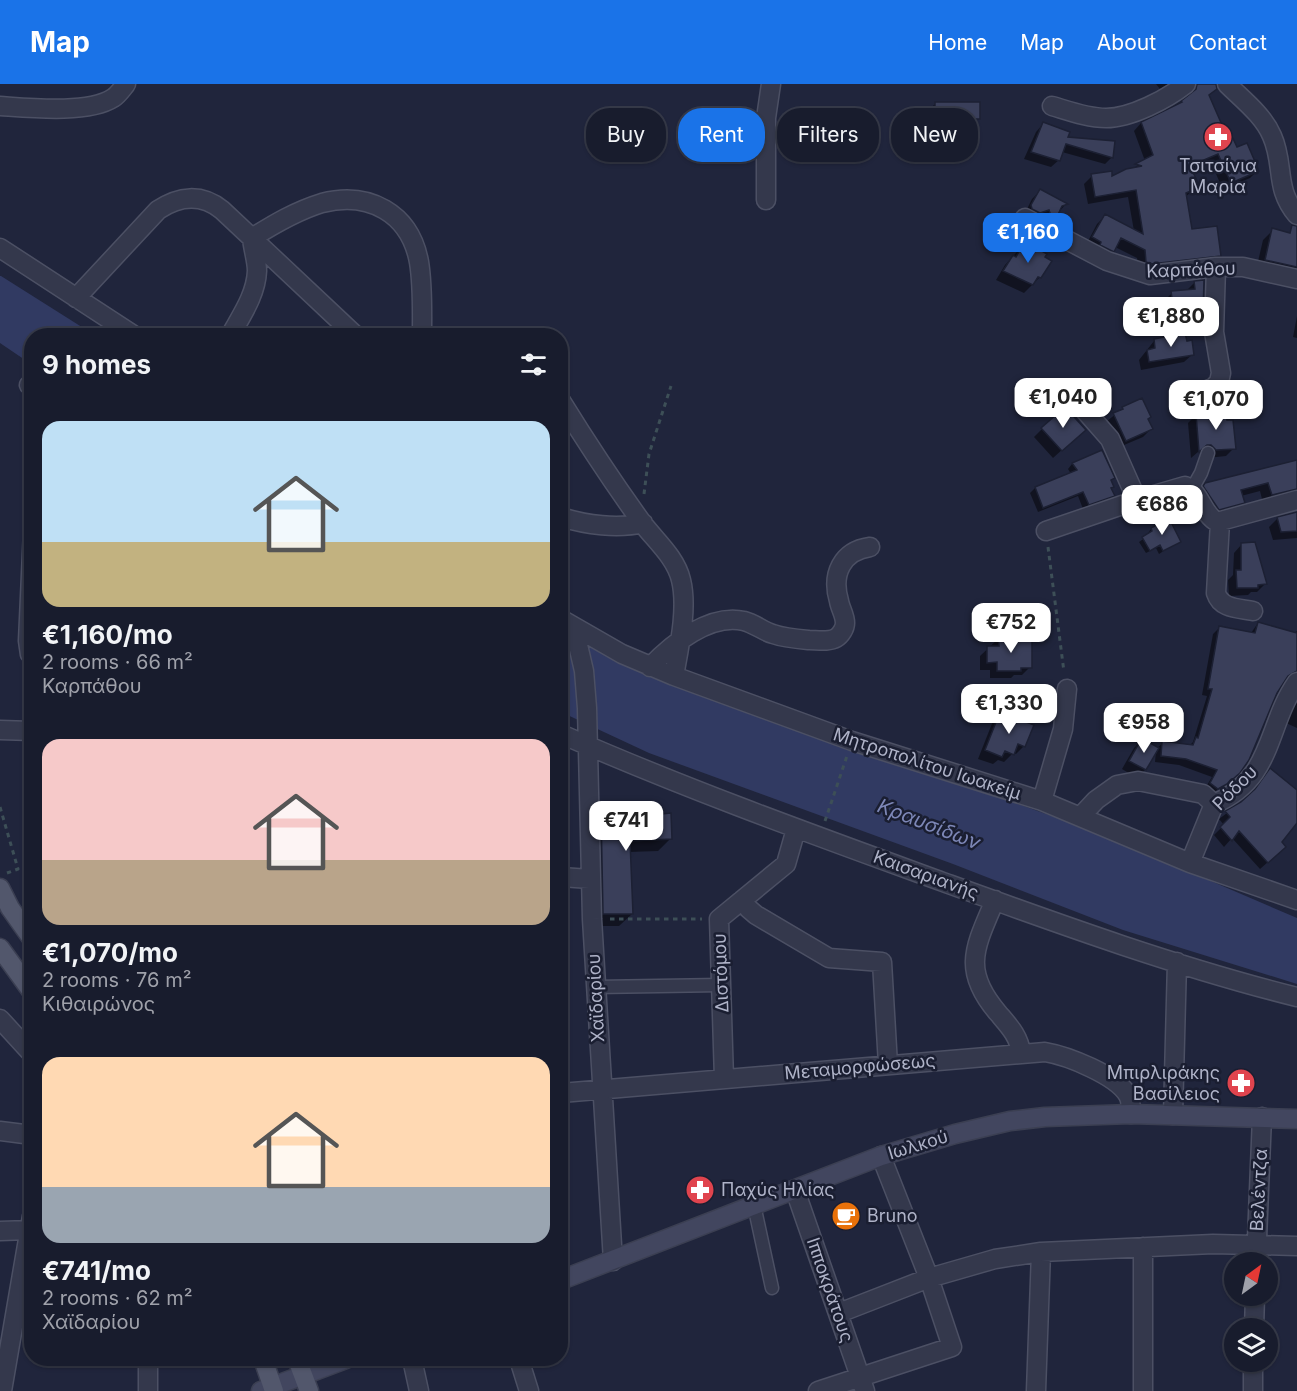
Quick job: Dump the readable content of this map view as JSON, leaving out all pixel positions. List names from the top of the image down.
{
  "streets": {
    "main road": ["Ιωλκού"],
    "street": [
      "Καρπάθου",
      "Μητροπολίτου Ιωακείμ",
      "Ρόδου",
      "Καισαριανής",
      "Διστόμου",
      "Χαϊδαρίου",
      "Μεταμορφώσεως",
      "Βελέντζα",
      "Ιπποκράτους"
    ]
  },
  "crossings": [
    ["Μητροπολίτου Ιωακείμ", "Ρόδου"],
    ["Μητροπολίτου Ιωακείμ", "Χαϊδαρίου"],
    ["Καισαριανής", "Διστόμου"],
    ["Καισαριανής", "Χαϊδαρίου"],
    ["Διστόμου", "Μεταμορφώσεως"],
    ["Χαϊδαρίου", "Μεταμορφώσεως"],
    ["Χαϊδαρίου", "Ιωλκού"],
    ["Μεταμορφώσεως", "Ιωλκού"],
    ["Ιωλκού", "Βελέντζα"],
    ["Ιωλκού", "Ιπποκράτους"]
  ],
  "water": ["Κραυσίδων"],
  "places": {
    "pharmacy": ["Τσιτσίνια Μαρία", "Μπιρλιράκης Βασίλειος", "Παχύς Ηλίας"],
    "cafe": ["Bruno"]
  },
  "north": "top right",
  "page": {
    "header": "Map",
    "nav": [
      "Home",
      "Map",
      "About",
      "Contact"
    ],
    "chip": [
      "Buy",
      "Rent",
      "Filters",
      "New"
    ],
    "price": [
      "€1,160",
      "€1,880",
      "€1,040",
      "€1,070",
      "€686",
      "€752",
      "€1,330",
      "€958",
      "€741"
    ],
    "heading": "9 homes",
    "list": [
      {
        "name": "€1,160/mo",
        "note": "2 rooms · 66 m² · Καρπάθου"
      },
      {
        "name": "€1,070/mo",
        "note": "2 rooms · 76 m² · Κιθαιρώνος"
      },
      {
        "name": "€741/mo",
        "note": "2 rooms · 62 m² · Χαϊδαρίου"
      }
    ]
  }
}
